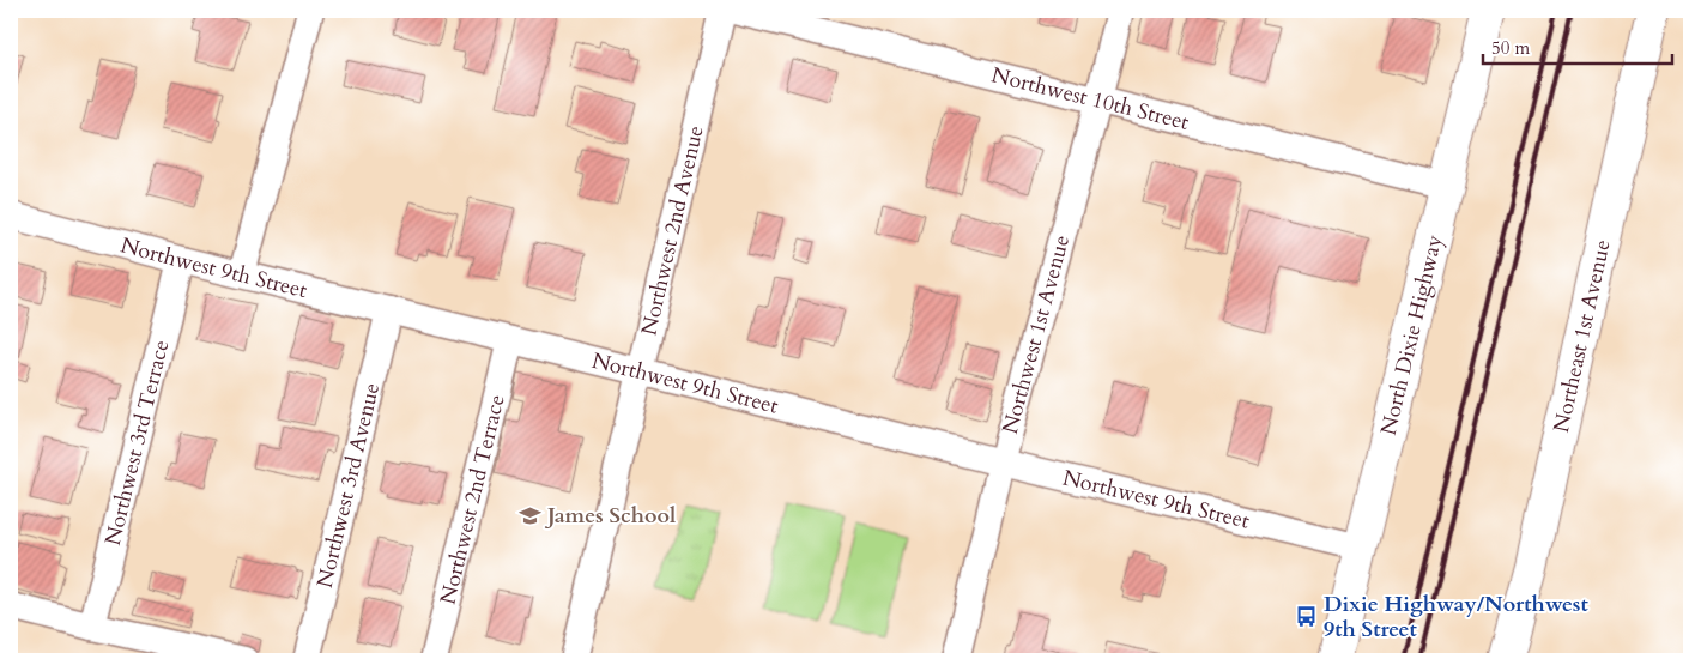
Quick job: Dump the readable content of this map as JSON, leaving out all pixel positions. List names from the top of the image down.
{
  "streets": {
    "main road": ["North Dixie Highway", "Northeast 1st Avenue"],
    "street": [
      "Northwest 10th Street",
      "Northwest 2nd Avenue",
      "Northwest 9th Street",
      "Northwest 1st Avenue",
      "Northwest 3rd Terrace",
      "Northwest 3rd Avenue",
      "Northwest 2nd Terrace"
    ]
  },
  "crossings": [
    ["Northwest 10th Street", "Northwest 1st Avenue"],
    ["Northwest 10th Street", "North Dixie Highway"],
    ["Northwest 2nd Avenue", "Northwest 9th Street"],
    ["Northwest 9th Street", "Northwest 1st Avenue"],
    ["Northwest 9th Street", "North Dixie Highway"],
    ["Northwest 9th Street", "Northwest 3rd Terrace"],
    ["Northwest 9th Street", "Northwest 3rd Avenue"],
    ["Northwest 9th Street", "Northwest 2nd Terrace"]
  ],
  "places": {
    "school or university": ["James School"],
    "bus stop": ["Dixie Highway/Northwest 9th Street"]
  },
  "scale_bar": "50 m"
}
